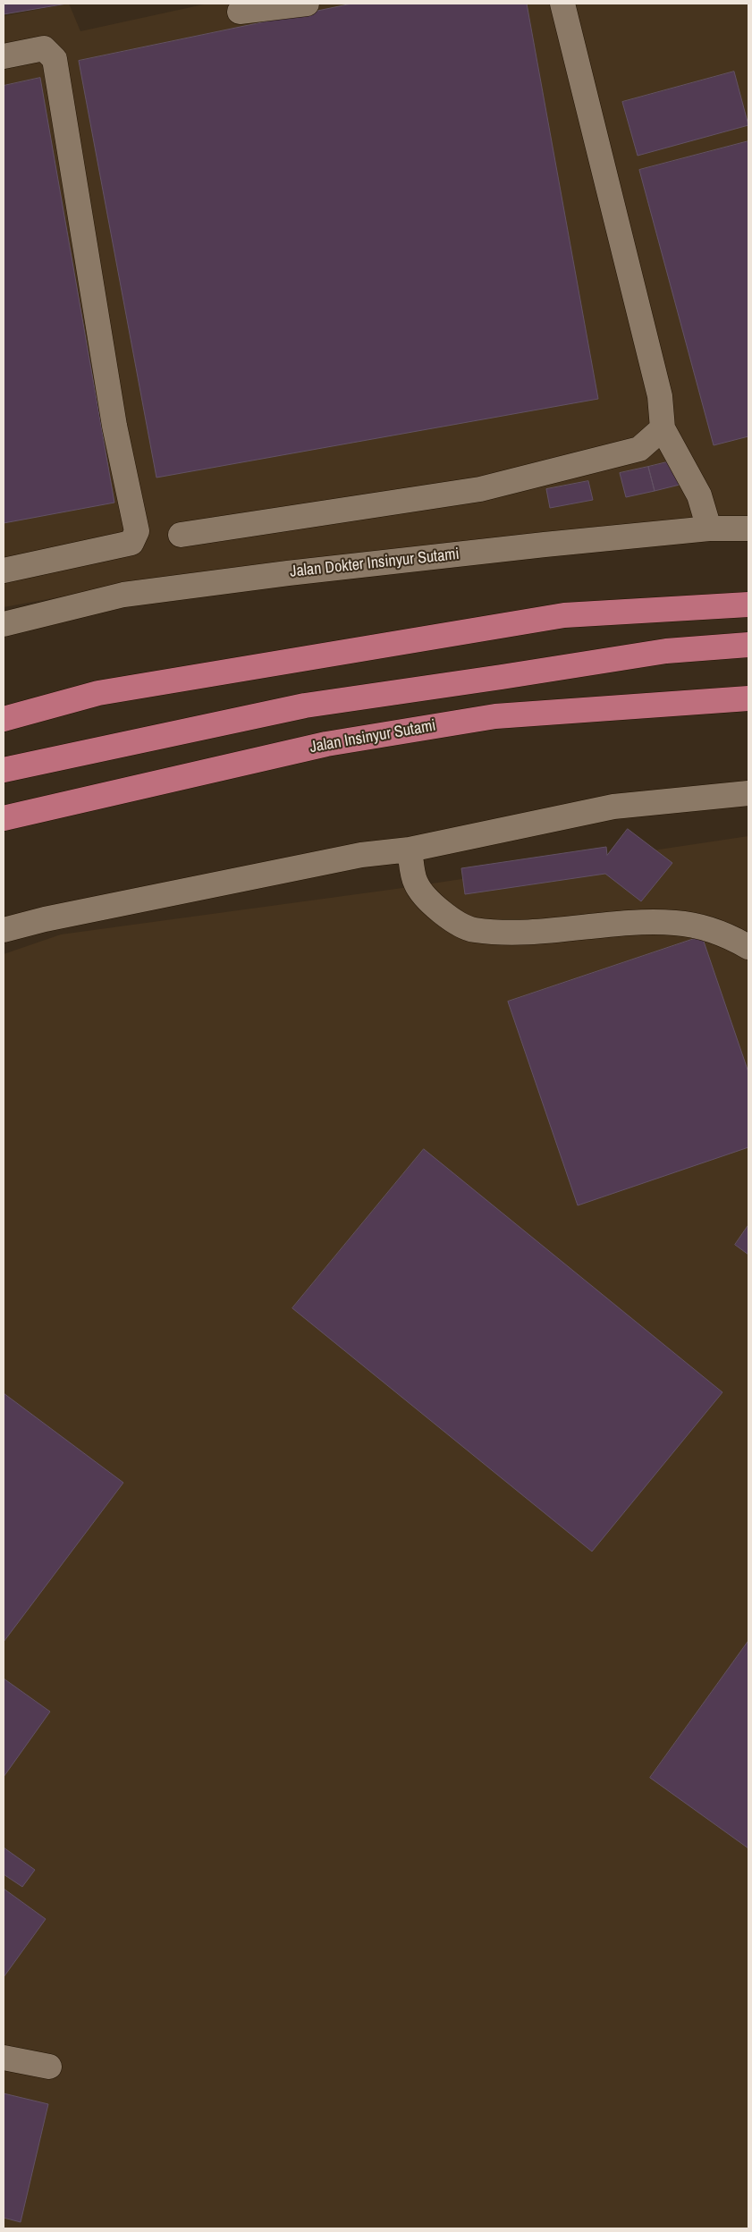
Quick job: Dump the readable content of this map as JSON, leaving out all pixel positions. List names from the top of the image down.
{
  "streets": {
    "highway": ["Jalan Insinyur Sutami"],
    "street": ["Jalan Dokter Insinyur Sutami"]
  }
}
